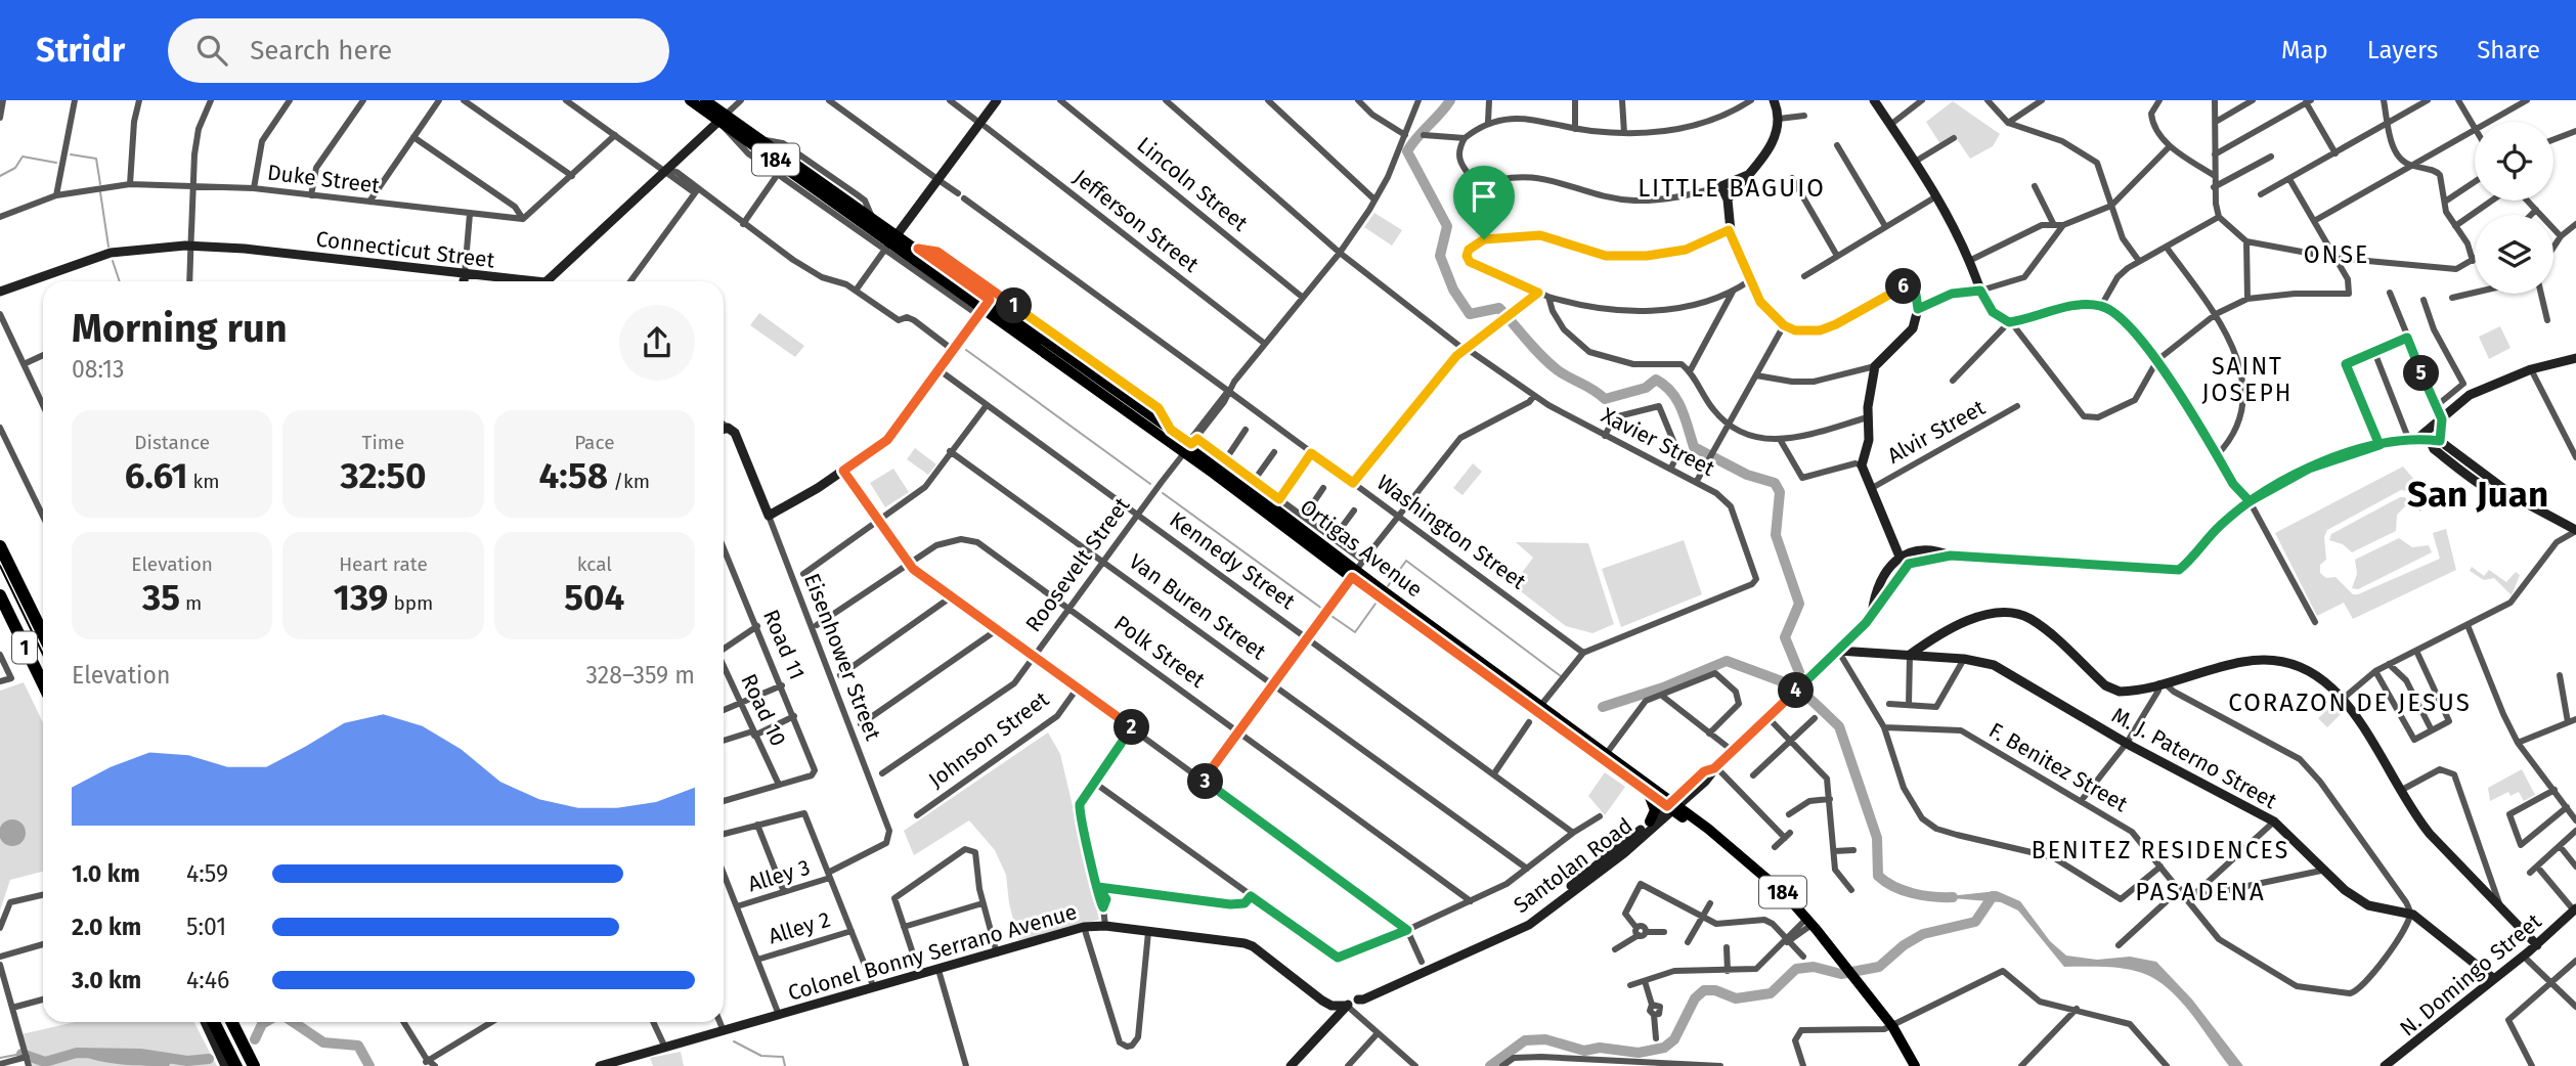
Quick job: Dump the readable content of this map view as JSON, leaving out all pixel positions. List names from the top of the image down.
{
  "streets": {
    "highway": ["1"],
    "main road": [
      "184",
      "Connecticut Street",
      "Ortigas Avenue",
      "Eisenhower Street",
      "M. J. Paterno Street",
      "Santolan Road",
      "Colonel Bonny Serrano Avenue",
      "N. Domingo Street"
    ],
    "street": [
      "Duke Street",
      "Lincoln Street",
      "Jefferson Street",
      "Alvir Street",
      "Xavier Street",
      "Washington Street",
      "Kennedy Street",
      "Roosevelt Street",
      "Van Buren Street",
      "Road 11",
      "Polk Street",
      "Road 10",
      "Johnson Street",
      "F. Benitez Street",
      "Alley 3",
      "Alley 2"
    ]
  },
  "crossings": [
    ["184", "Ortigas Avenue"],
    ["184", "Santolan Road"],
    ["Connecticut Street", "Ortigas Avenue"],
    ["Xavier Street", "Washington Street"],
    ["Xavier Street", "Ortigas Avenue"],
    ["Ortigas Avenue", "Roosevelt Street"],
    ["Ortigas Avenue", "Santolan Road"],
    ["Kennedy Street", "Roosevelt Street"],
    ["Roosevelt Street", "Van Buren Street"],
    ["Roosevelt Street", "Polk Street"],
    ["Road 11", "Road 10"],
    ["Eisenhower Street", "Alley 3"],
    ["M. J. Paterno Street", "F. Benitez Street"],
    ["M. J. Paterno Street", "Santolan Road"],
    ["M. J. Paterno Street", "N. Domingo Street"],
    ["Santolan Road", "Colonel Bonny Serrano Avenue"]
  ],
  "districts": [
    "LITTLE BAGUIO",
    "ONSE",
    "SAINT JOSEPH",
    "San Juan",
    "CORAZON DE JESUS",
    "BENITEZ RESIDENCES",
    "PASADENA"
  ],
  "page": {
    "header": "Stridr",
    "search": "Search here",
    "nav": ["Map", "Layers", "Share"],
    "pins": [
      "6",
      "1",
      "5",
      "4",
      "2",
      "3"
    ],
    "heading": ["Morning run", "08:13"],
    "stats": [
      ["Distance", "6.61 km"],
      ["Time", "32:50"],
      ["Pace", "4:58 /km"],
      ["Elevation", "35 m"],
      ["Heart rate", "139 bpm"],
      ["kcal", "504"]
    ],
    "chart": ["Elevation", "328–359 m"],
    "list": [
      {
        "name": "1.0 km",
        "note": "4:59"
      },
      {
        "name": "2.0 km",
        "note": "5:01"
      },
      {
        "name": "3.0 km",
        "note": "4:46"
      }
    ]
  }
}
